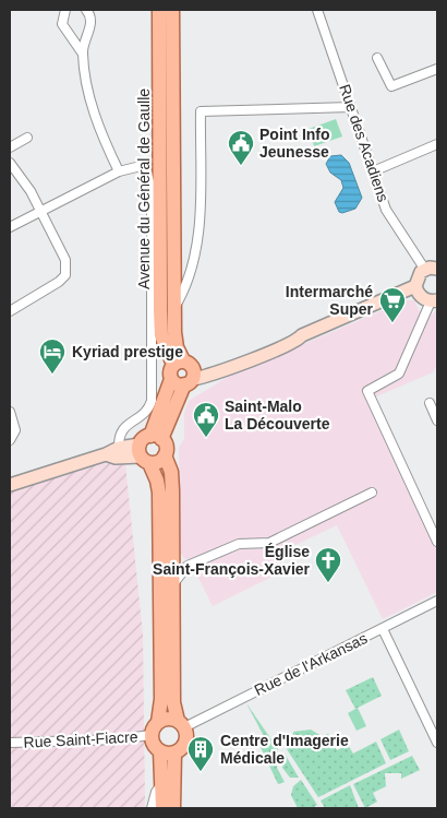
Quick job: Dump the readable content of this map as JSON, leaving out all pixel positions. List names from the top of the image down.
{
  "streets": {
    "main road": ["Avenue du Général de Gaulle"],
    "street": ["Rue des Acadiens", "Rue de l'Arkansas", "Rue Saint-Fiacre"]
  },
  "crossings": [
    ["Rue de l'Arkansas", "Rue Saint-Fiacre"]
  ],
  "places": {
    "public building": ["Point Info Jeunesse", "Saint-Malo La Découverte"],
    "supermarket": ["Intermarché Super"],
    "hotel": ["Kyriad prestige"],
    "church": ["Église Saint-François-Xavier"],
    "building": ["Centre d'Imagerie Médicale"]
  }
}
